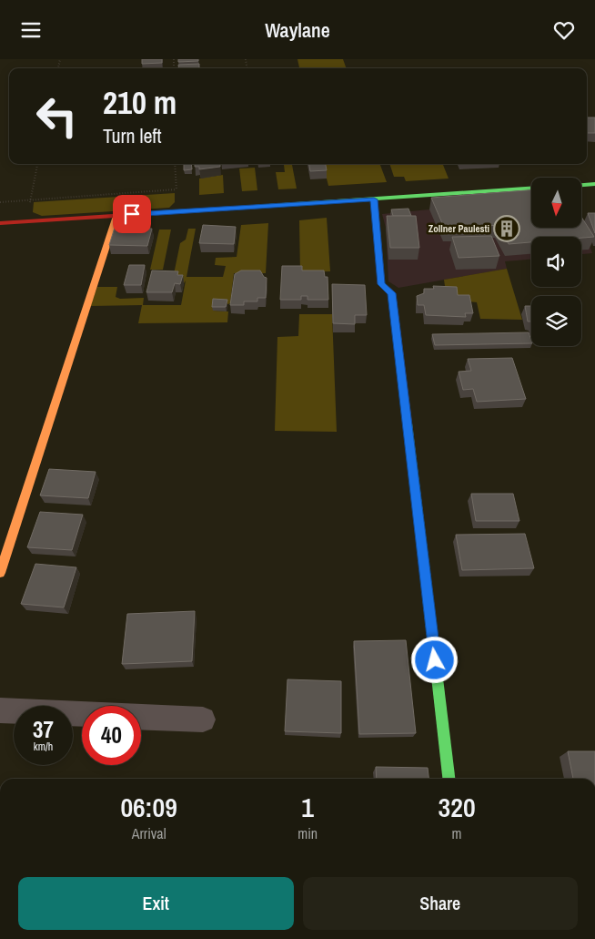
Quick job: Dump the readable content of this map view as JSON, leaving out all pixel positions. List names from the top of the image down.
{
  "places": {
    "building": ["Zollner Paulesti"]
  },
  "north": "bottom",
  "page": {
    "header": "Waylane",
    "turn": ["210 m", "Turn left"],
    "speed": "37 km/h",
    "limit": "40",
    "eta": [
      "06:09",
      "Arrival",
      "1",
      "min",
      "320",
      "m"
    ],
    "buttons": ["Exit", "Share"]
  }
}
